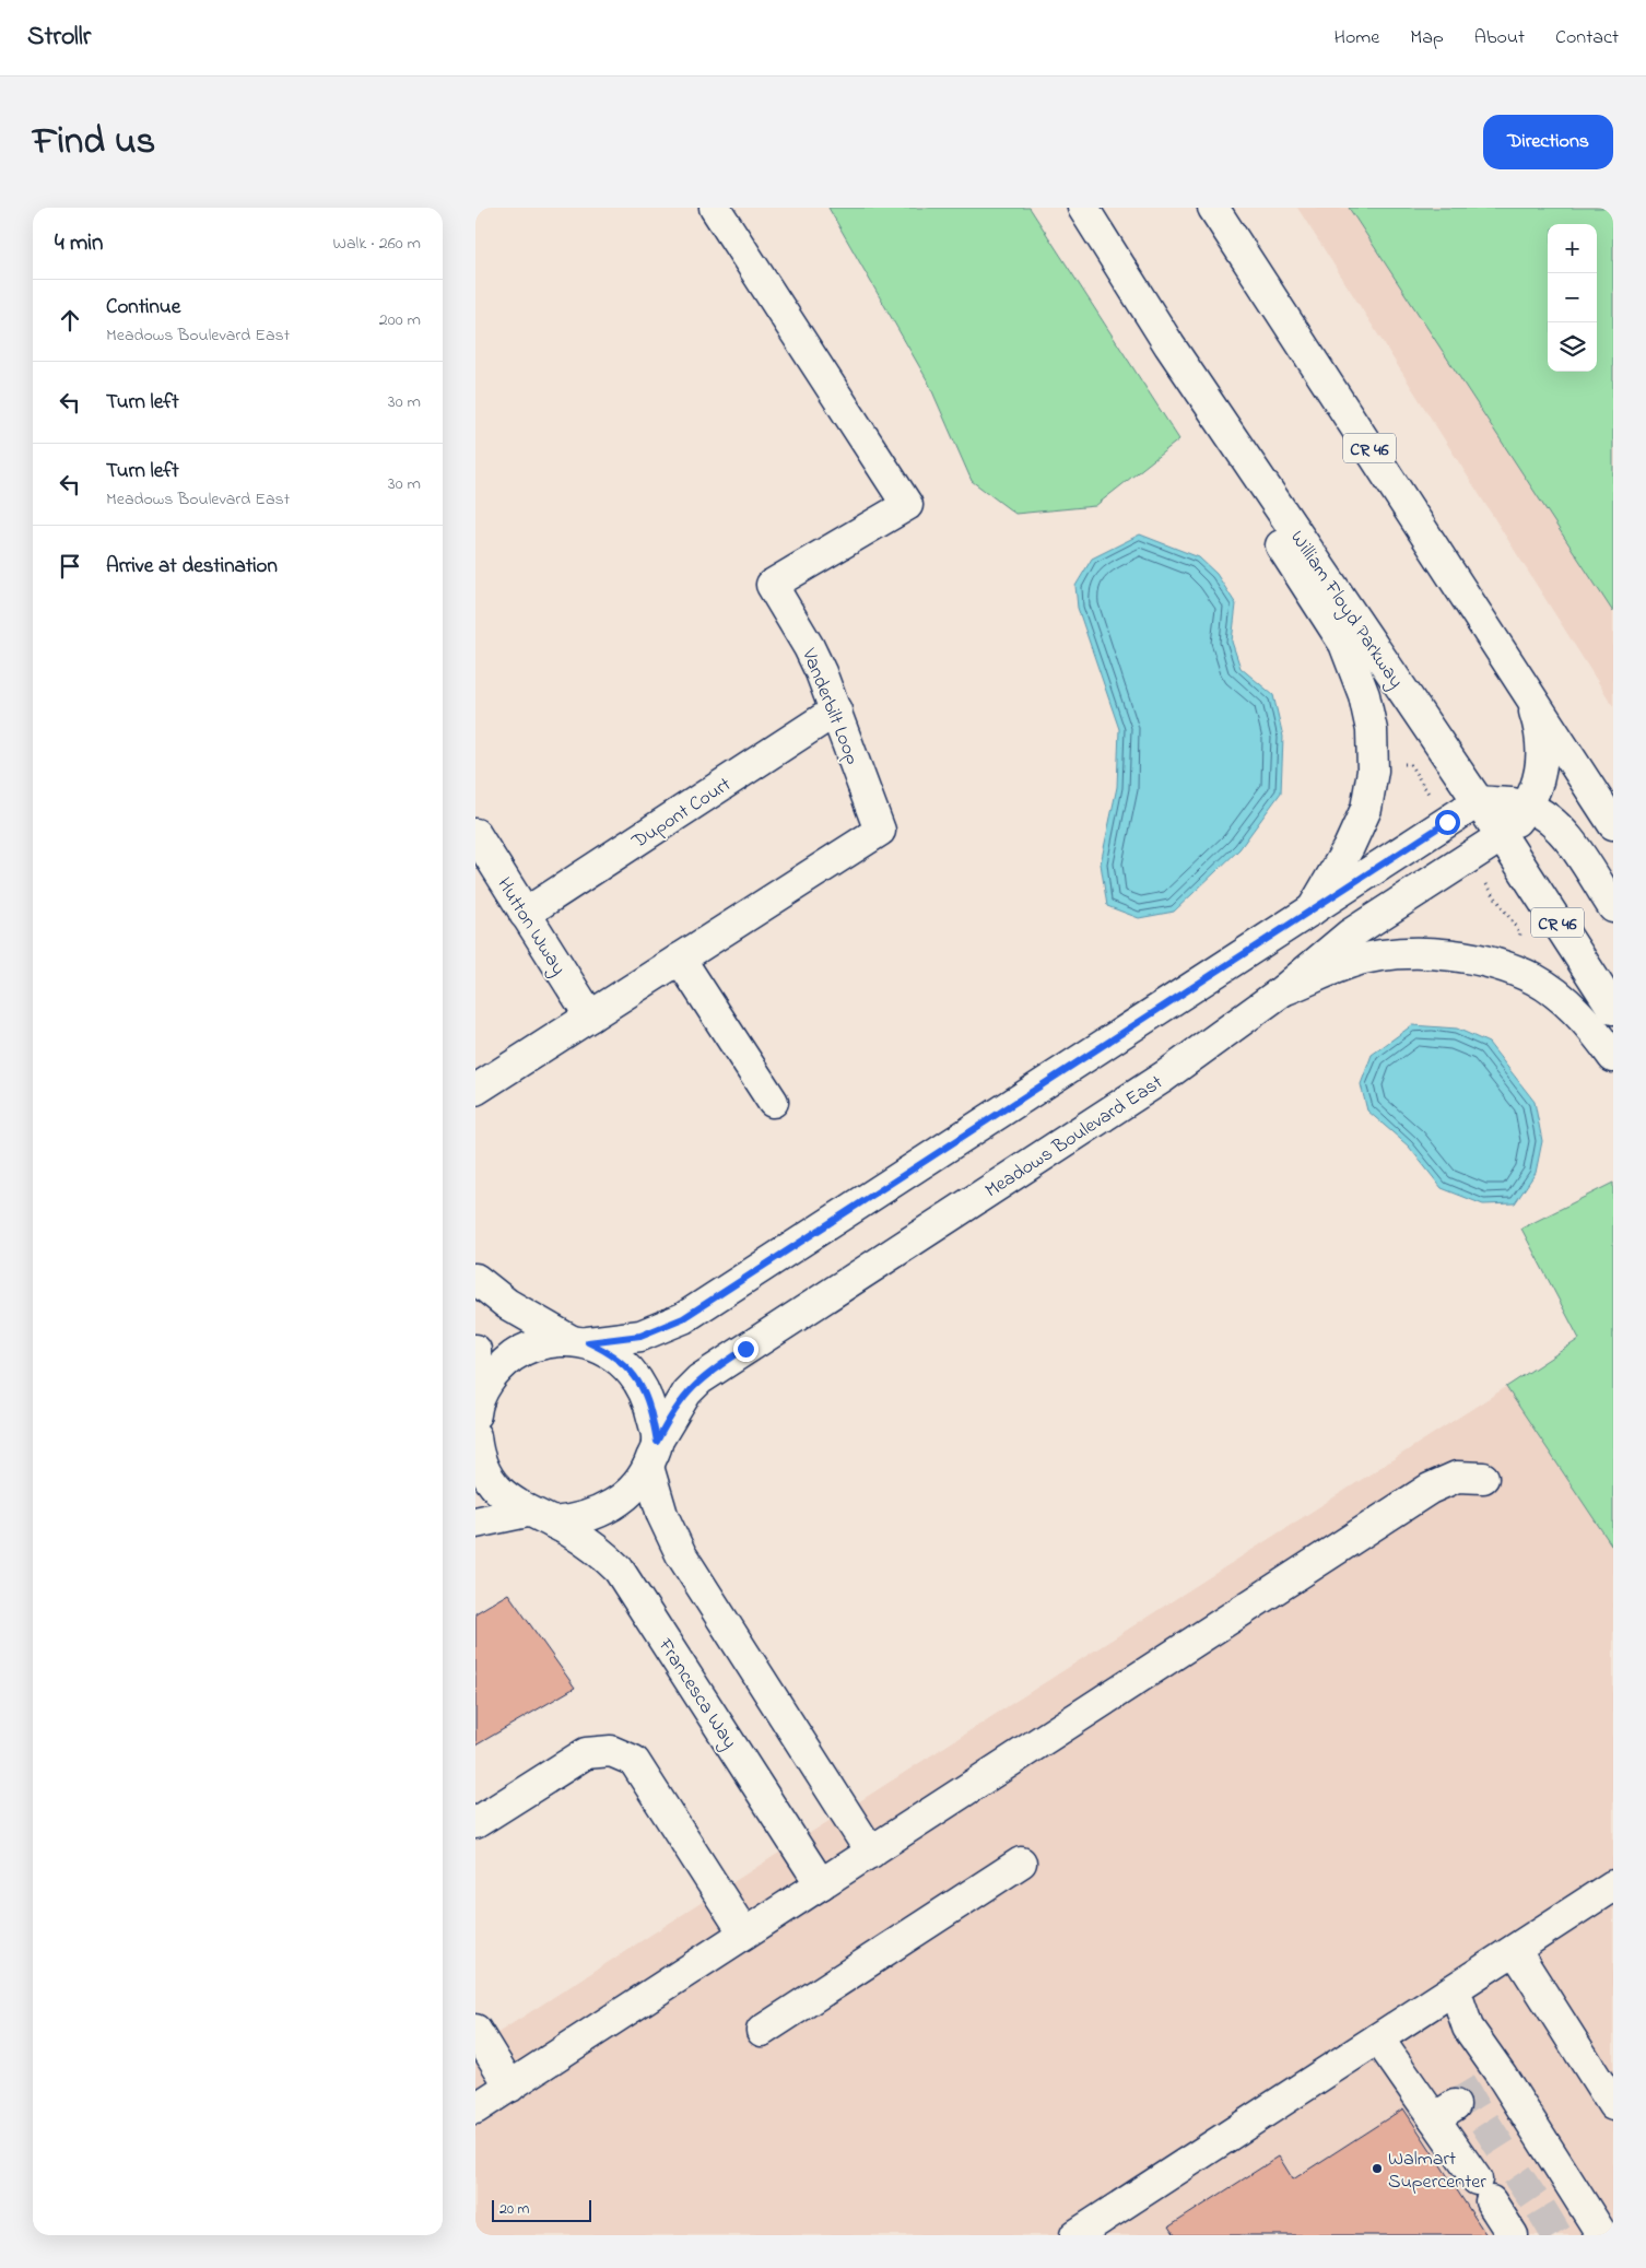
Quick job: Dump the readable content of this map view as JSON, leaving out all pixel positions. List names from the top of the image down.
{
  "streets": {
    "main road": [
      "CR 46",
      "William Floyd Parkway",
      "Vanderbilt Loop",
      "Dupont Court",
      "Hutton Wway",
      "Meadows Boulevard East",
      "Francesca Way"
    ]
  },
  "crossings": [
    ["William Floyd Parkway", "Meadows Boulevard East"],
    ["Vanderbilt Loop", "Dupont Court"],
    ["Vanderbilt Loop", "Hutton Wway"],
    ["Dupont Court", "Hutton Wway"],
    ["Meadows Boulevard East", "Francesca Way"]
  ],
  "places": ["Walmart Supercenter"],
  "scale_bar": "20 m",
  "page": {
    "header": "Strollr",
    "nav": [
      "Home",
      "Map",
      "About",
      "Contact"
    ],
    "title": "Find us",
    "buttons": "Directions",
    "heading": ["4 min", "Walk · 260 m"],
    "map_buttons": ["+", "−"],
    "list": [
      ["Continue", "Meadows Boulevard East", "200 m"],
      ["Turn left", "30 m"],
      ["Turn left", "Meadows Boulevard East", "30 m"],
      "Arrive at destination"
    ],
    "scale": "20 m"
  }
}
